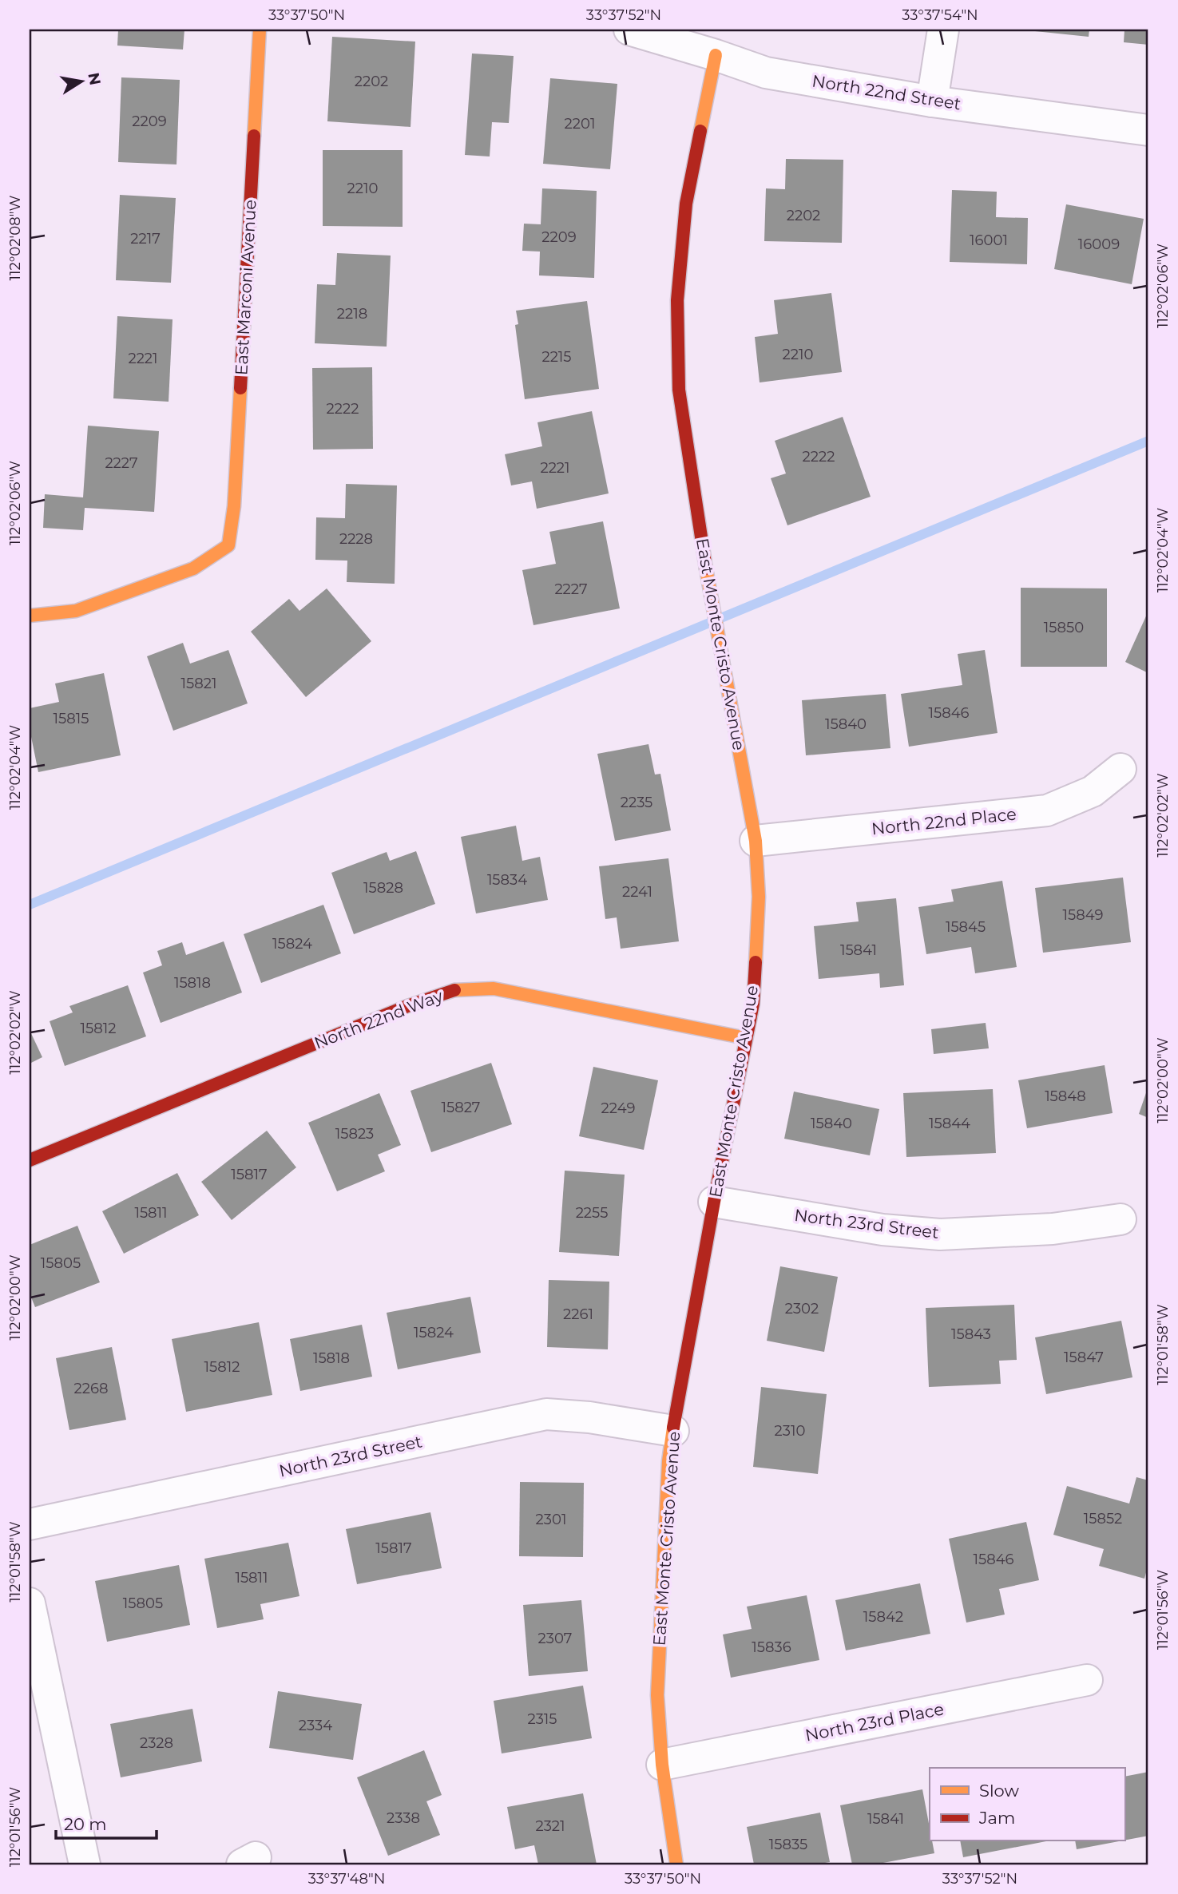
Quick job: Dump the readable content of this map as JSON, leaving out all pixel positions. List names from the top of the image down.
{
  "streets": {
    "street": [
      "North 22nd Street",
      "East Marconi Avenue",
      "East Monte Cristo Avenue",
      "North 22nd Place",
      "North 22nd Way",
      "North 23rd Street",
      "North 23rd Place"
    ]
  },
  "crossings": [
    ["North 22nd Street", "East Monte Cristo Avenue"],
    ["East Monte Cristo Avenue", "North 22nd Place"],
    ["East Monte Cristo Avenue", "North 22nd Way"],
    ["East Monte Cristo Avenue", "North 23rd Street"],
    ["East Monte Cristo Avenue", "North 23rd Place"]
  ],
  "house_numbers": [
    "2202",
    "2209",
    "2201",
    "2210",
    "2202",
    "2209",
    "2217",
    "16001",
    "16009",
    "2218",
    "2210",
    "2215",
    "2221",
    "2222",
    "2222",
    "2227",
    "2221",
    "2228",
    "2227",
    "15850",
    "15821",
    "15846",
    "15815",
    "15840",
    "2235",
    "15834",
    "15828",
    "2241",
    "15849",
    "15845",
    "15824",
    "15841",
    "15818",
    "15812",
    "15848",
    "15827",
    "2249",
    "15840",
    "15844",
    "15823",
    "15817",
    "15811",
    "2255",
    "15805",
    "2302",
    "2261",
    "15824",
    "15843",
    "15847",
    "15818",
    "15812",
    "2268",
    "2310",
    "15852",
    "2301",
    "15817",
    "15846",
    "15811",
    "15805",
    "15842",
    "2307",
    "15836",
    "2315",
    "2334",
    "2328",
    "2338",
    "15841",
    "2321",
    "15835"
  ],
  "legend": ["Slow", "Jam"],
  "scale_bar": "20 m",
  "north": "right",
  "coordinates": [
    "33°37'50\"N",
    "33°37'52\"N",
    "33°37'54\"N",
    "112°02'08\"W",
    "112°02'06\"W",
    "112°02'04\"W",
    "112°02'02\"W",
    "112°02'00\"W",
    "112°01'58\"W",
    "112°01'56\"W",
    "33°37'48\"N"
  ]
}
